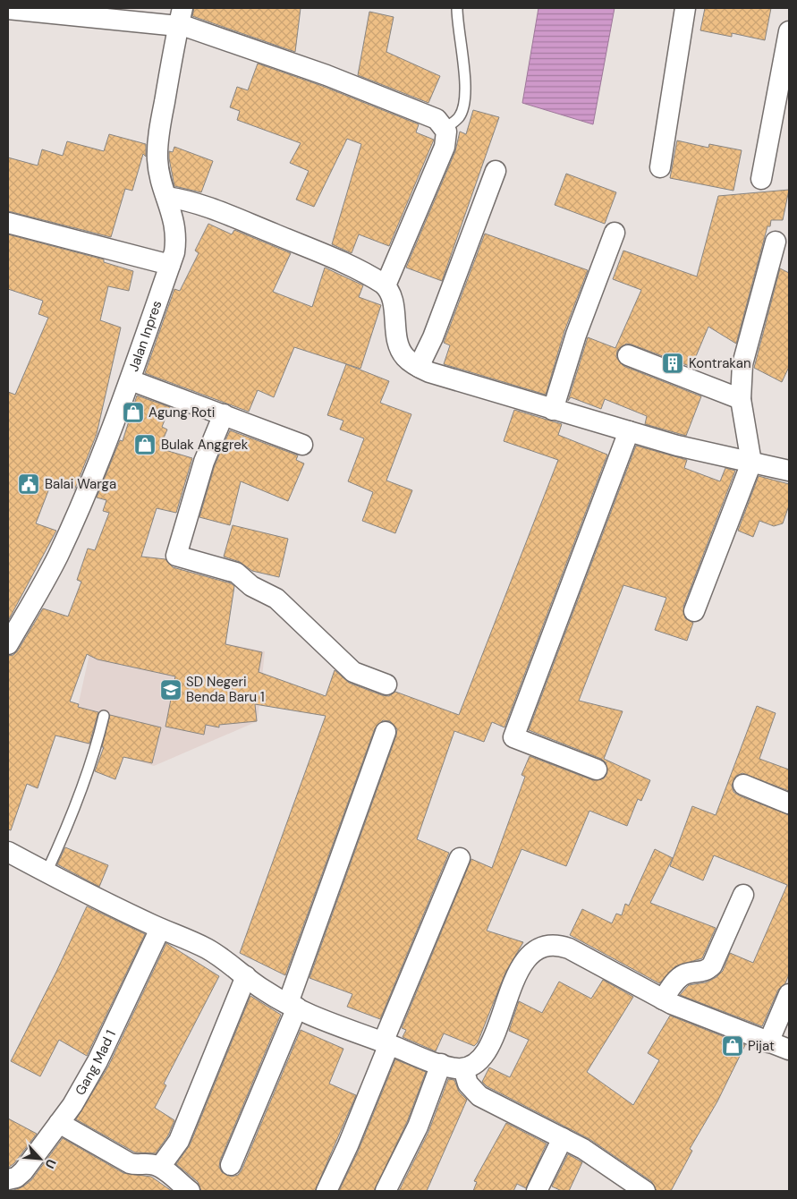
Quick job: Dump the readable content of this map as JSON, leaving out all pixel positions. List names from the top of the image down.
{
  "streets": {
    "street": ["Jalan Inpres", "Gang Mad 1"]
  },
  "places": {
    "building": ["Kontrakan"],
    "shop": ["Agung Roti", "Bulak Anggrek", "Pijat"],
    "public building": ["Balai Warga"],
    "school or university": ["SD Negeri Benda Baru 1"]
  },
  "north": "bottom right"
}
